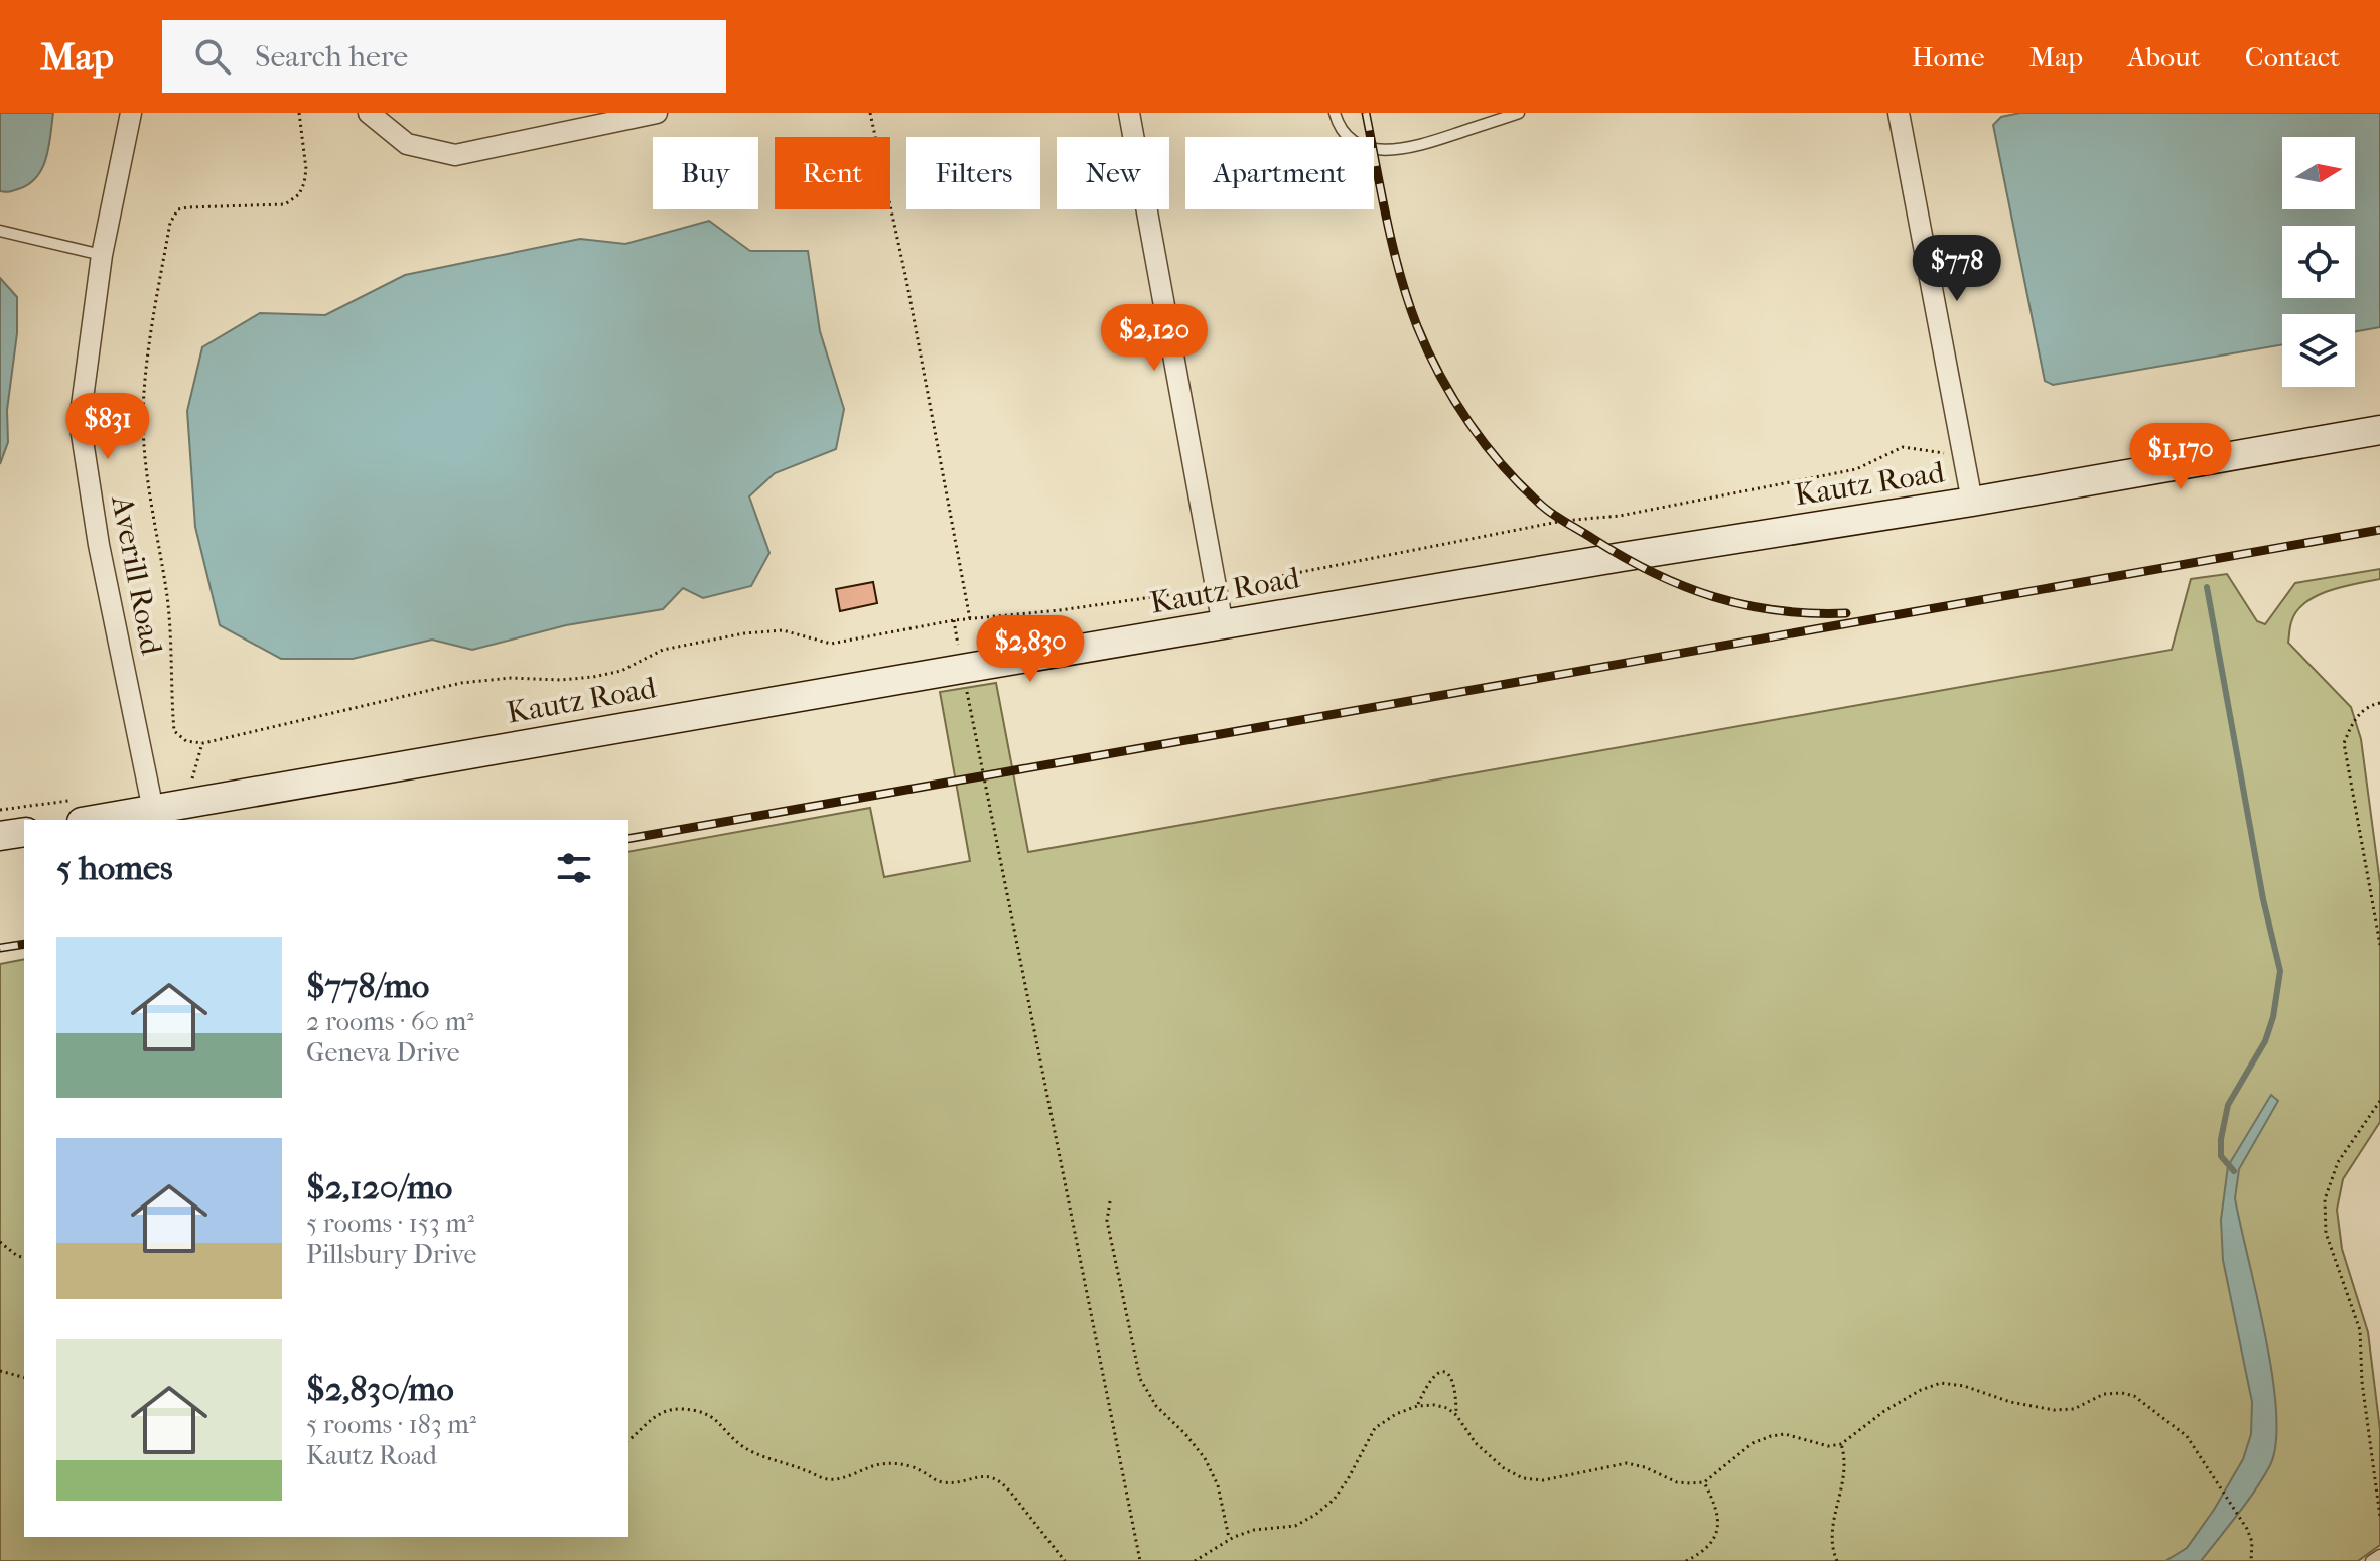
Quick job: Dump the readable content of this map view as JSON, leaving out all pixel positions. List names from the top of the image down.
{
  "streets": {
    "street": ["Kautz Road", "Averill Road"]
  },
  "crossings": [
    ["Kautz Road", "Averill Road"]
  ],
  "north": "right",
  "page": {
    "header": "Map",
    "search": "Search here",
    "nav": [
      "Home",
      "Map",
      "About",
      "Contact"
    ],
    "chip": [
      "Buy",
      "Rent",
      "Filters",
      "New",
      "Apartment"
    ],
    "price": [
      "$778",
      "$2,120",
      "$831",
      "$1,170",
      "$2,830"
    ],
    "heading": "5 homes",
    "list": [
      {
        "name": "$778/mo",
        "note": "2 rooms · 60 m² · Geneva Drive"
      },
      {
        "name": "$2,120/mo",
        "note": "5 rooms · 153 m² · Pillsbury Drive"
      },
      {
        "name": "$2,830/mo",
        "note": "5 rooms · 183 m² · Kautz Road"
      }
    ]
  }
}
